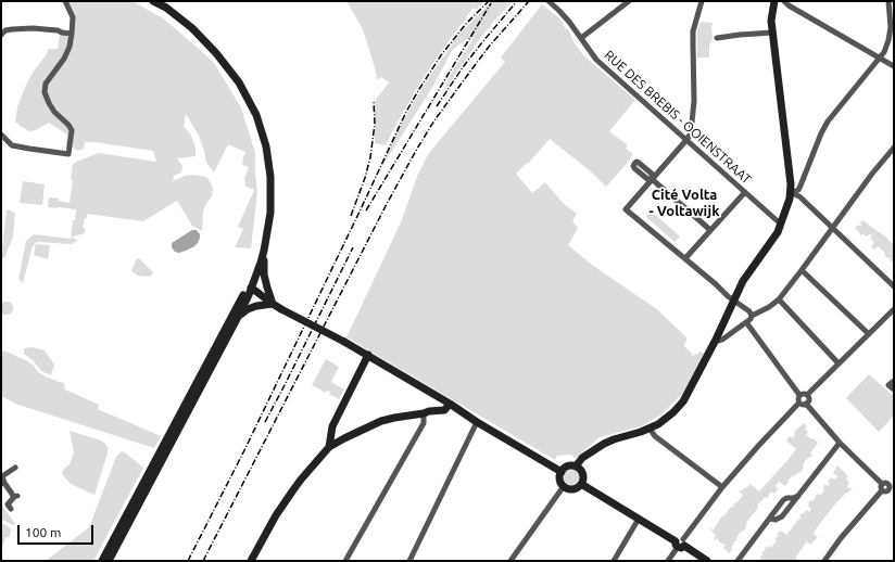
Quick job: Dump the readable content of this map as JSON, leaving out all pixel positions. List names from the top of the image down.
{
  "streets": {
    "street": ["RUE DES BREBIS - OOIENSTRAAT"]
  },
  "districts": ["Cité Volta - Voltawijk"],
  "scale_bar": "100 m"
}
